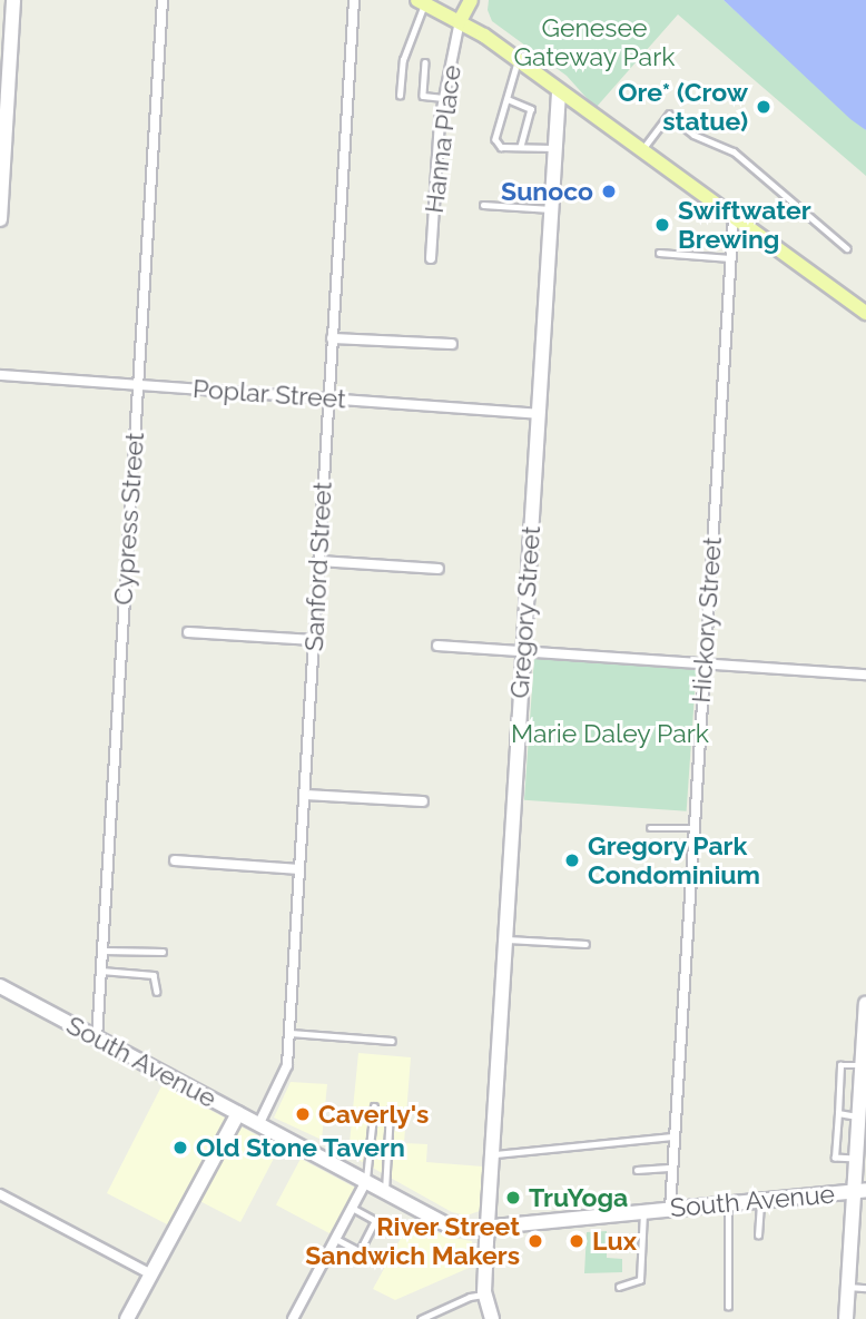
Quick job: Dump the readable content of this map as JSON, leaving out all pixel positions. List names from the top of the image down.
{
  "streets": {
    "street": [
      "Hanna Place",
      "Poplar Street",
      "Cypress Street",
      "Sanford Street",
      "Gregory Street",
      "Hickory Street",
      "South Avenue"
    ]
  },
  "crossings": [
    ["Poplar Street", "Cypress Street"],
    ["Poplar Street", "Sanford Street"],
    ["Poplar Street", "Gregory Street"],
    ["Cypress Street", "South Avenue"],
    ["Sanford Street", "South Avenue"],
    ["Gregory Street", "South Avenue"],
    ["Hickory Street", "South Avenue"]
  ],
  "parks": ["Genesee Gateway Park", "Marie Daley Park"],
  "places": [
    "Ore* (Crow statue)",
    "Sunoco",
    "Swiftwater Brewing",
    "Gregory Park Condominium",
    "Caverly's",
    "Old Stone Tavern",
    "TruYoga",
    "River Street Sandwich Makers",
    "Lux"
  ]
}
